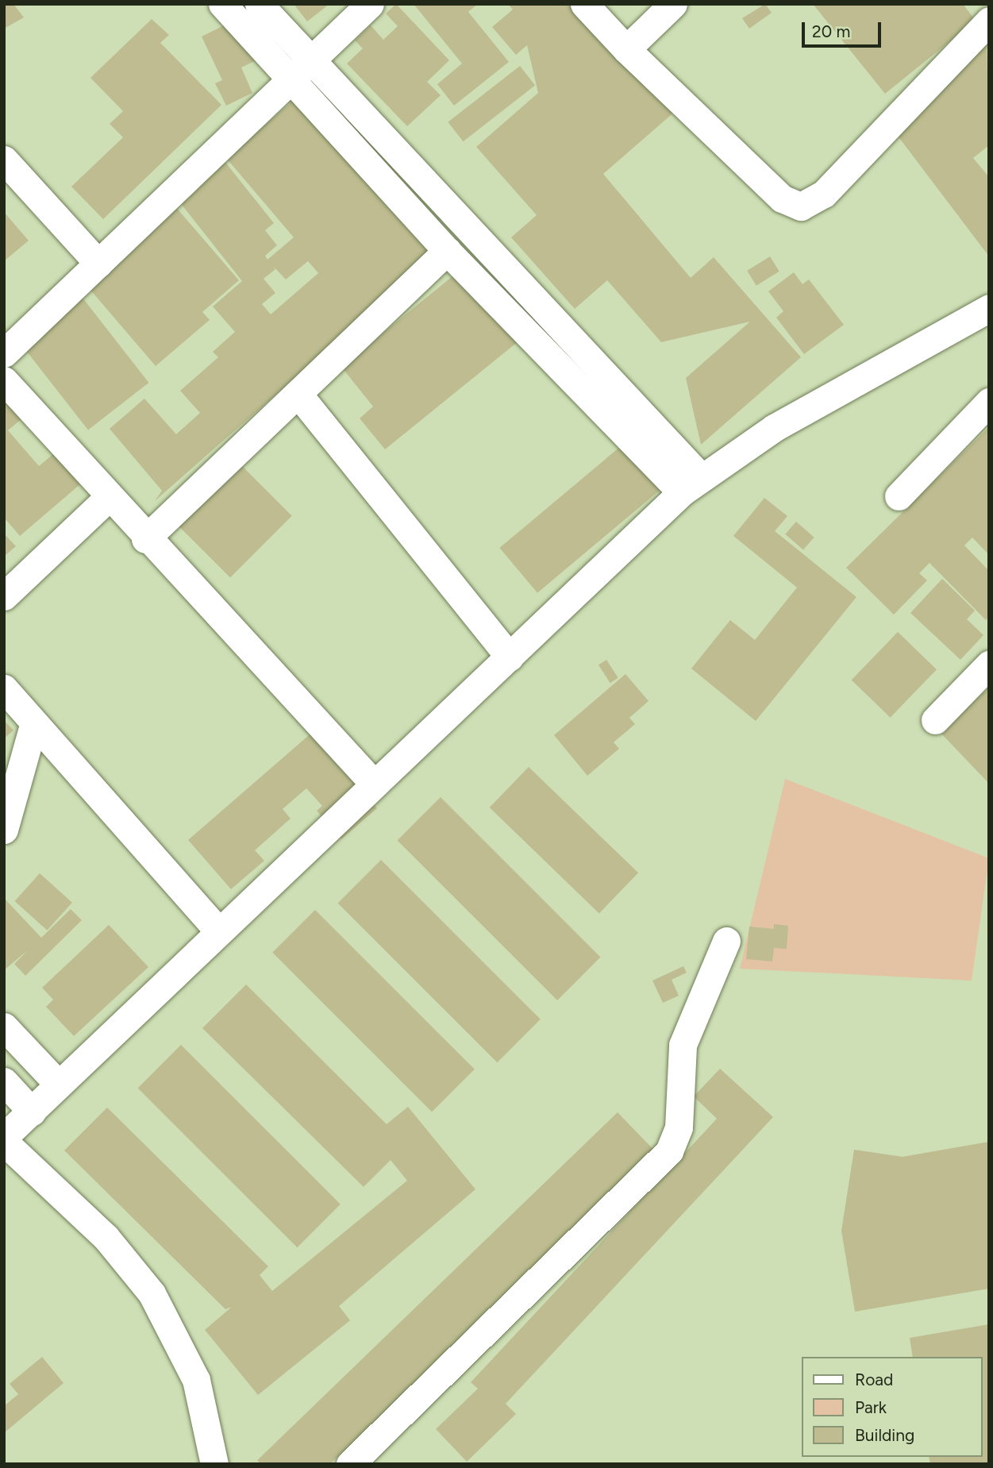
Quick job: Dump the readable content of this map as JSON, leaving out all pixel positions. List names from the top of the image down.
{
  "legend": ["Road", "Park", "Building"],
  "scale_bar": "20 m"
}
